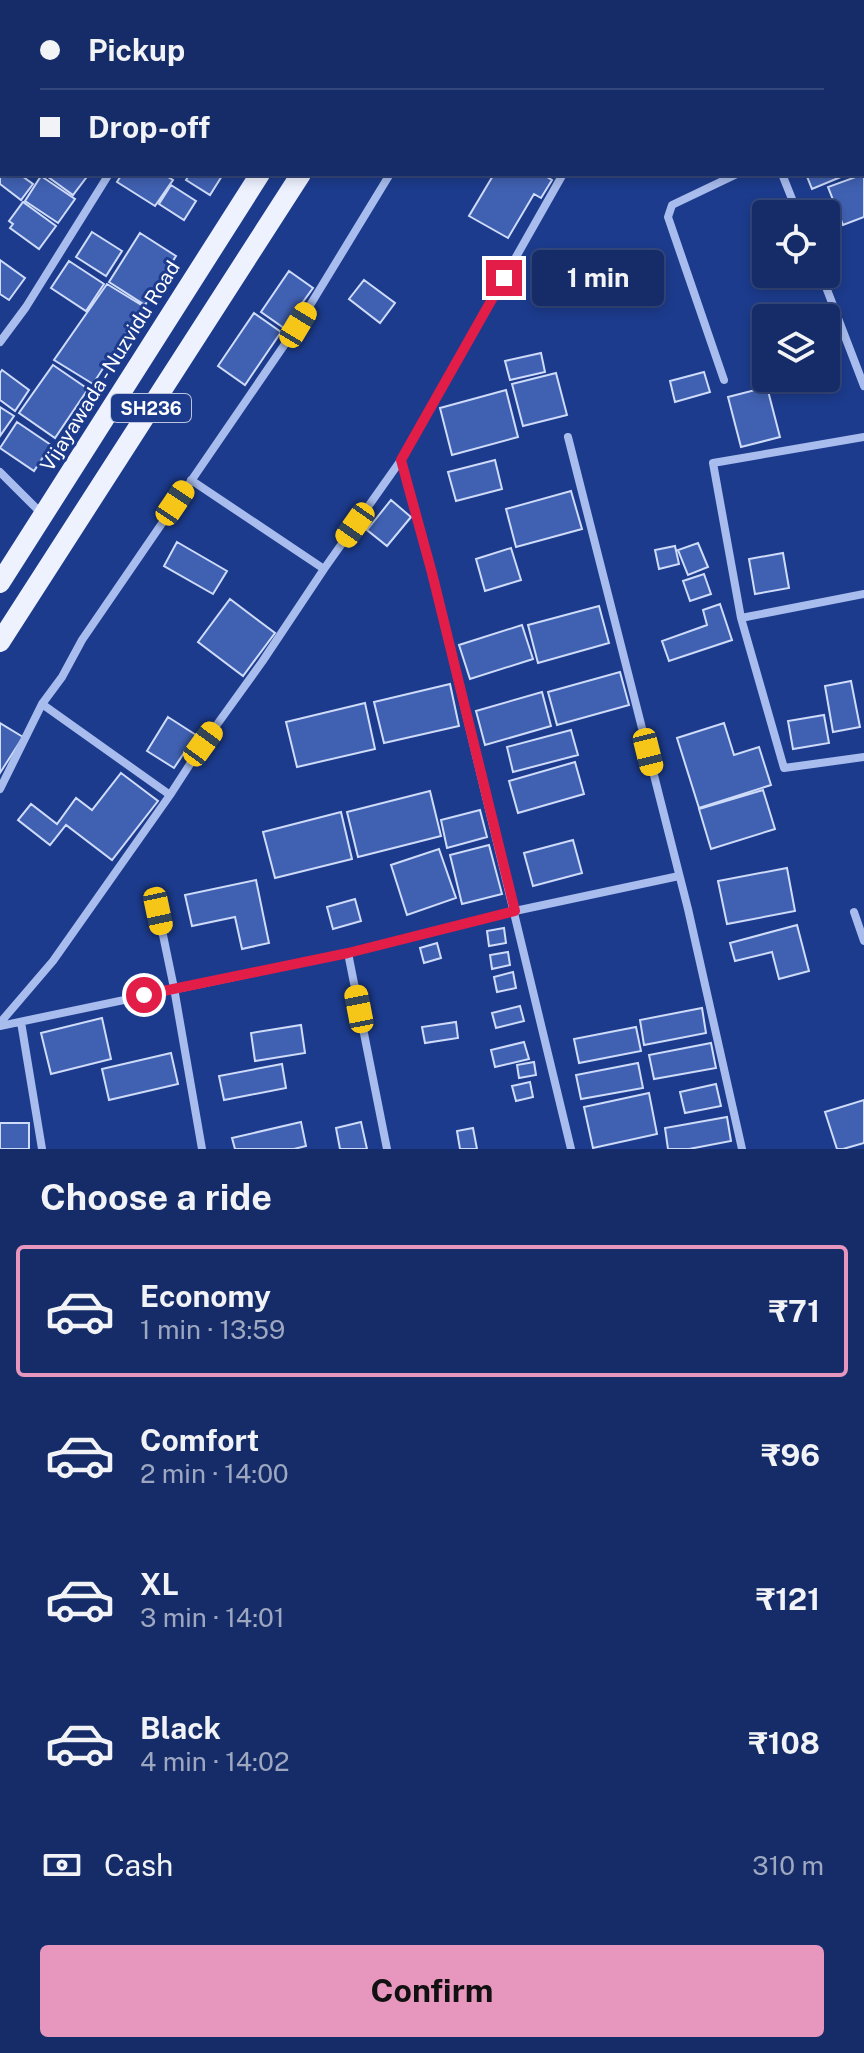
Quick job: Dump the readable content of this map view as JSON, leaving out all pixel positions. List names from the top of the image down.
{
  "streets": {
    "main road": ["Vijayawada - Nuzvidu Road", "SH236"]
  },
  "page": {
    "banner": ["Pickup", "Drop-off"],
    "bubble": "1 min",
    "heading": "Choose a ride",
    "list": [
      {
        "name": "Economy",
        "note": "1 min · 13:59",
        "value": "₹71"
      },
      {
        "name": "Comfort",
        "note": "2 min · 14:00",
        "value": "₹96"
      },
      {
        "name": "XL",
        "note": "3 min · 14:01",
        "value": "₹121"
      },
      {
        "name": "Black",
        "note": "4 min · 14:02",
        "value": "₹108"
      }
    ],
    "pay": ["Cash", "310 m"],
    "buttons": "Confirm"
  }
}
